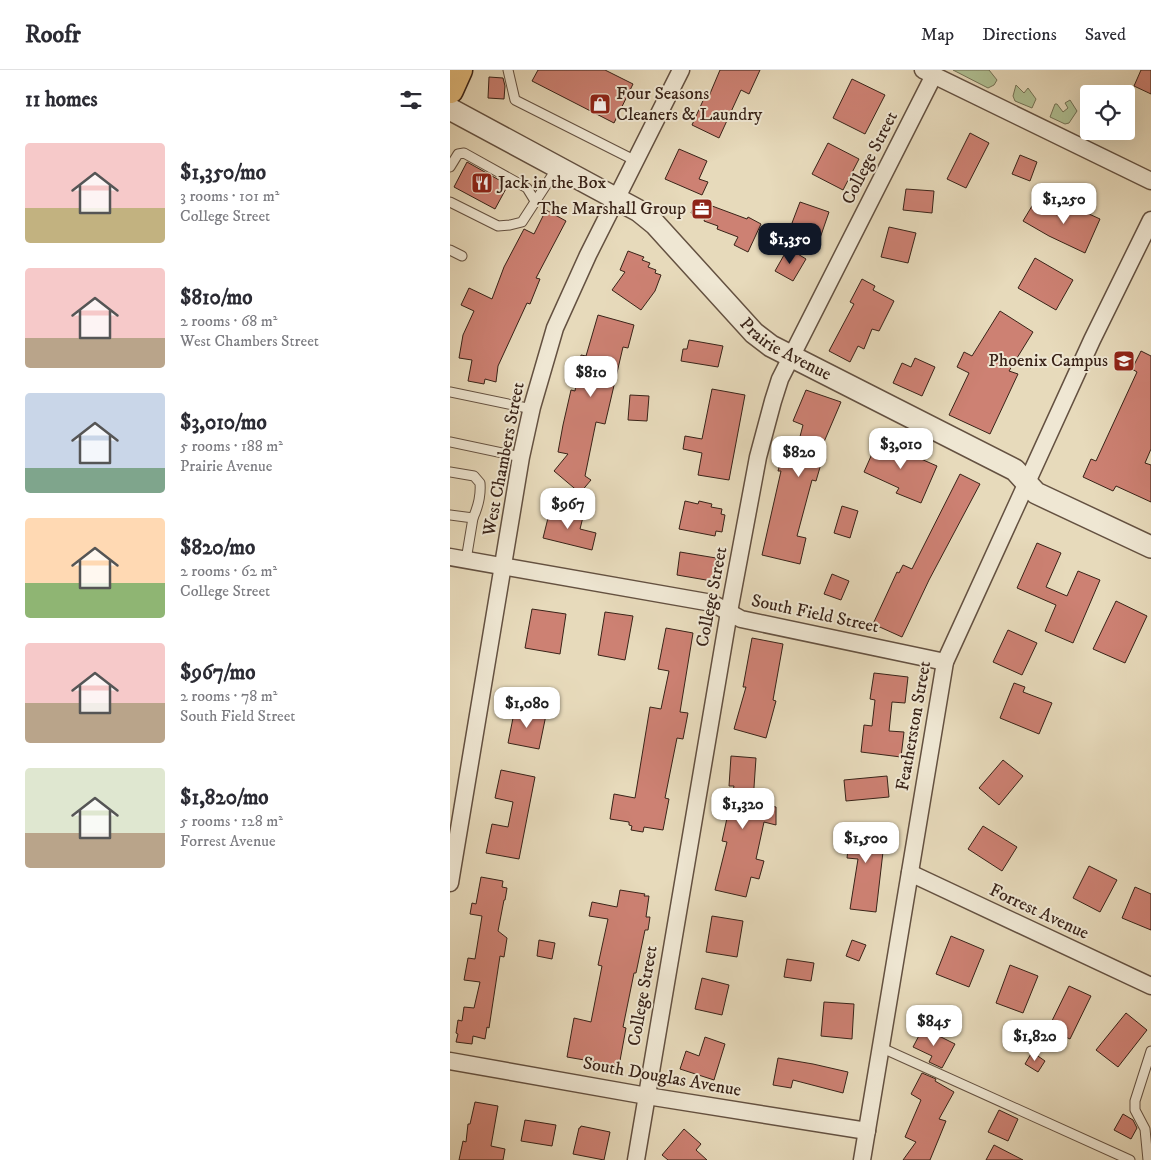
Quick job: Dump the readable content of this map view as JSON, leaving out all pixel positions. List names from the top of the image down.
{
  "streets": {
    "street": [
      "College Street",
      "Prairie Avenue",
      "West Chambers Street",
      "South Field Street",
      "Featherston Street",
      "Forrest Avenue",
      "South Douglas Avenue"
    ]
  },
  "crossings": [
    ["College Street", "Prairie Avenue"],
    ["College Street", "South Field Street"],
    ["College Street", "South Douglas Avenue"],
    ["Prairie Avenue", "West Chambers Street"],
    ["Prairie Avenue", "Featherston Street"],
    ["West Chambers Street", "South Field Street"],
    ["South Field Street", "Featherston Street"],
    ["Featherston Street", "Forrest Avenue"],
    ["Featherston Street", "South Douglas Avenue"]
  ],
  "places": {
    "shop": ["Four Seasons Cleaners & Laundry"],
    "restaurant": ["Jack in the Box"],
    "office": ["The Marshall Group"],
    "school or university": ["Phoenix Campus"]
  },
  "page": {
    "header": "Roofr",
    "nav": ["Map", "Directions", "Saved"],
    "heading": "11 homes",
    "list": [
      {
        "name": "$1,350/mo",
        "note": "3 rooms · 101 m² · College Street"
      },
      {
        "name": "$810/mo",
        "note": "2 rooms · 68 m² · West Chambers Street"
      },
      {
        "name": "$3,010/mo",
        "note": "5 rooms · 188 m² · Prairie Avenue"
      },
      {
        "name": "$820/mo",
        "note": "2 rooms · 62 m² · College Street"
      },
      {
        "name": "$967/mo",
        "note": "2 rooms · 78 m² · South Field Street"
      },
      {
        "name": "$1,820/mo",
        "note": "5 rooms · 128 m² · Forrest Avenue"
      }
    ],
    "price": [
      "$1,250",
      "$1,350",
      "$810",
      "$3,010",
      "$820",
      "$967",
      "$1,080",
      "$1,320",
      "$1,500",
      "$845",
      "$1,820"
    ]
  }
}
